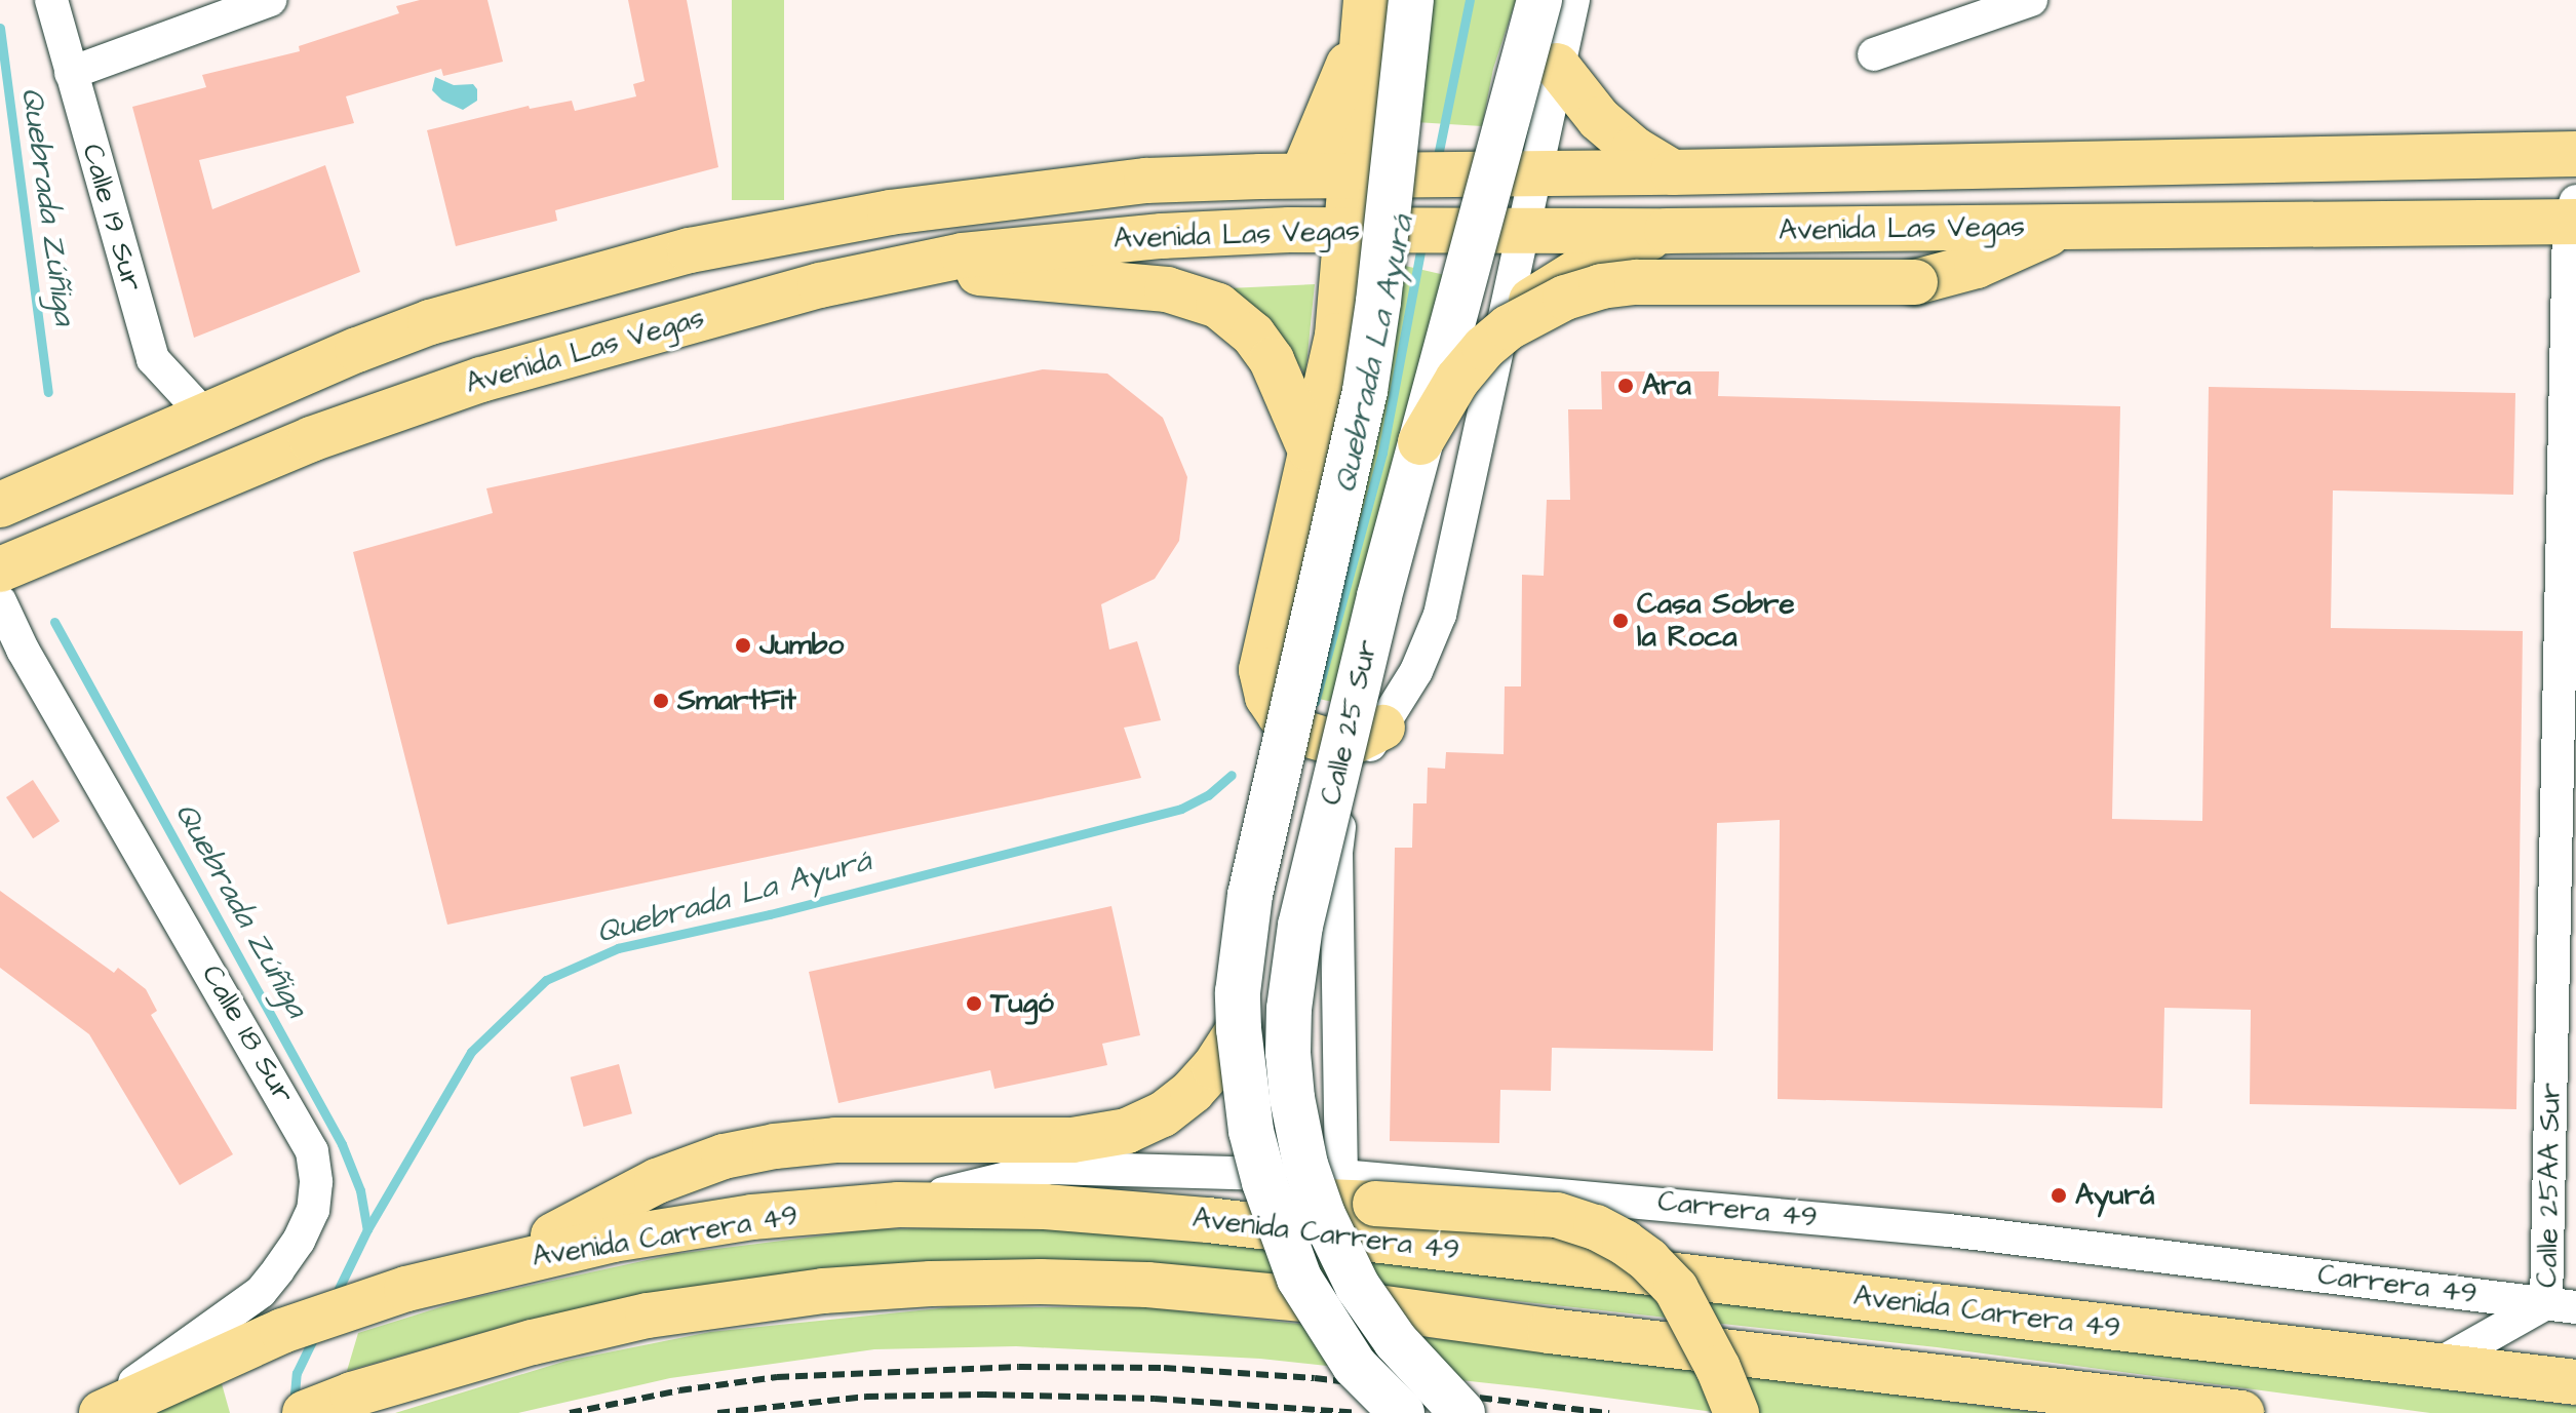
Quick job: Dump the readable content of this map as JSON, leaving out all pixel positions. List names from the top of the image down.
{
  "streets": {
    "main road": ["Avenida Las Vegas", "Calle 25 Sur", "Avenida Carrera 49"],
    "street": [
      "Calle 19 Sur",
      "Calle 18 Sur",
      "Calle 25AA Sur",
      "Carrera 49"
    ]
  },
  "crossings": [
    ["Calle 19 Sur", "Avenida Las Vegas"],
    ["Avenida Las Vegas", "Calle 25 Sur"],
    ["Avenida Las Vegas", "Calle 25AA Sur"],
    ["Calle 25 Sur", "Carrera 49"],
    ["Calle 25AA Sur", "Carrera 49"],
    ["Calle 25AA Sur", "Avenida Carrera 49"]
  ],
  "water": ["Quebrada Zúñiga", "Quebrada La Ayurá"],
  "places": [
    "Ara",
    "Casa Sobre la Roca",
    "Jumbo",
    "SmartFit",
    "Tugó",
    "Ayurá"
  ]
}
